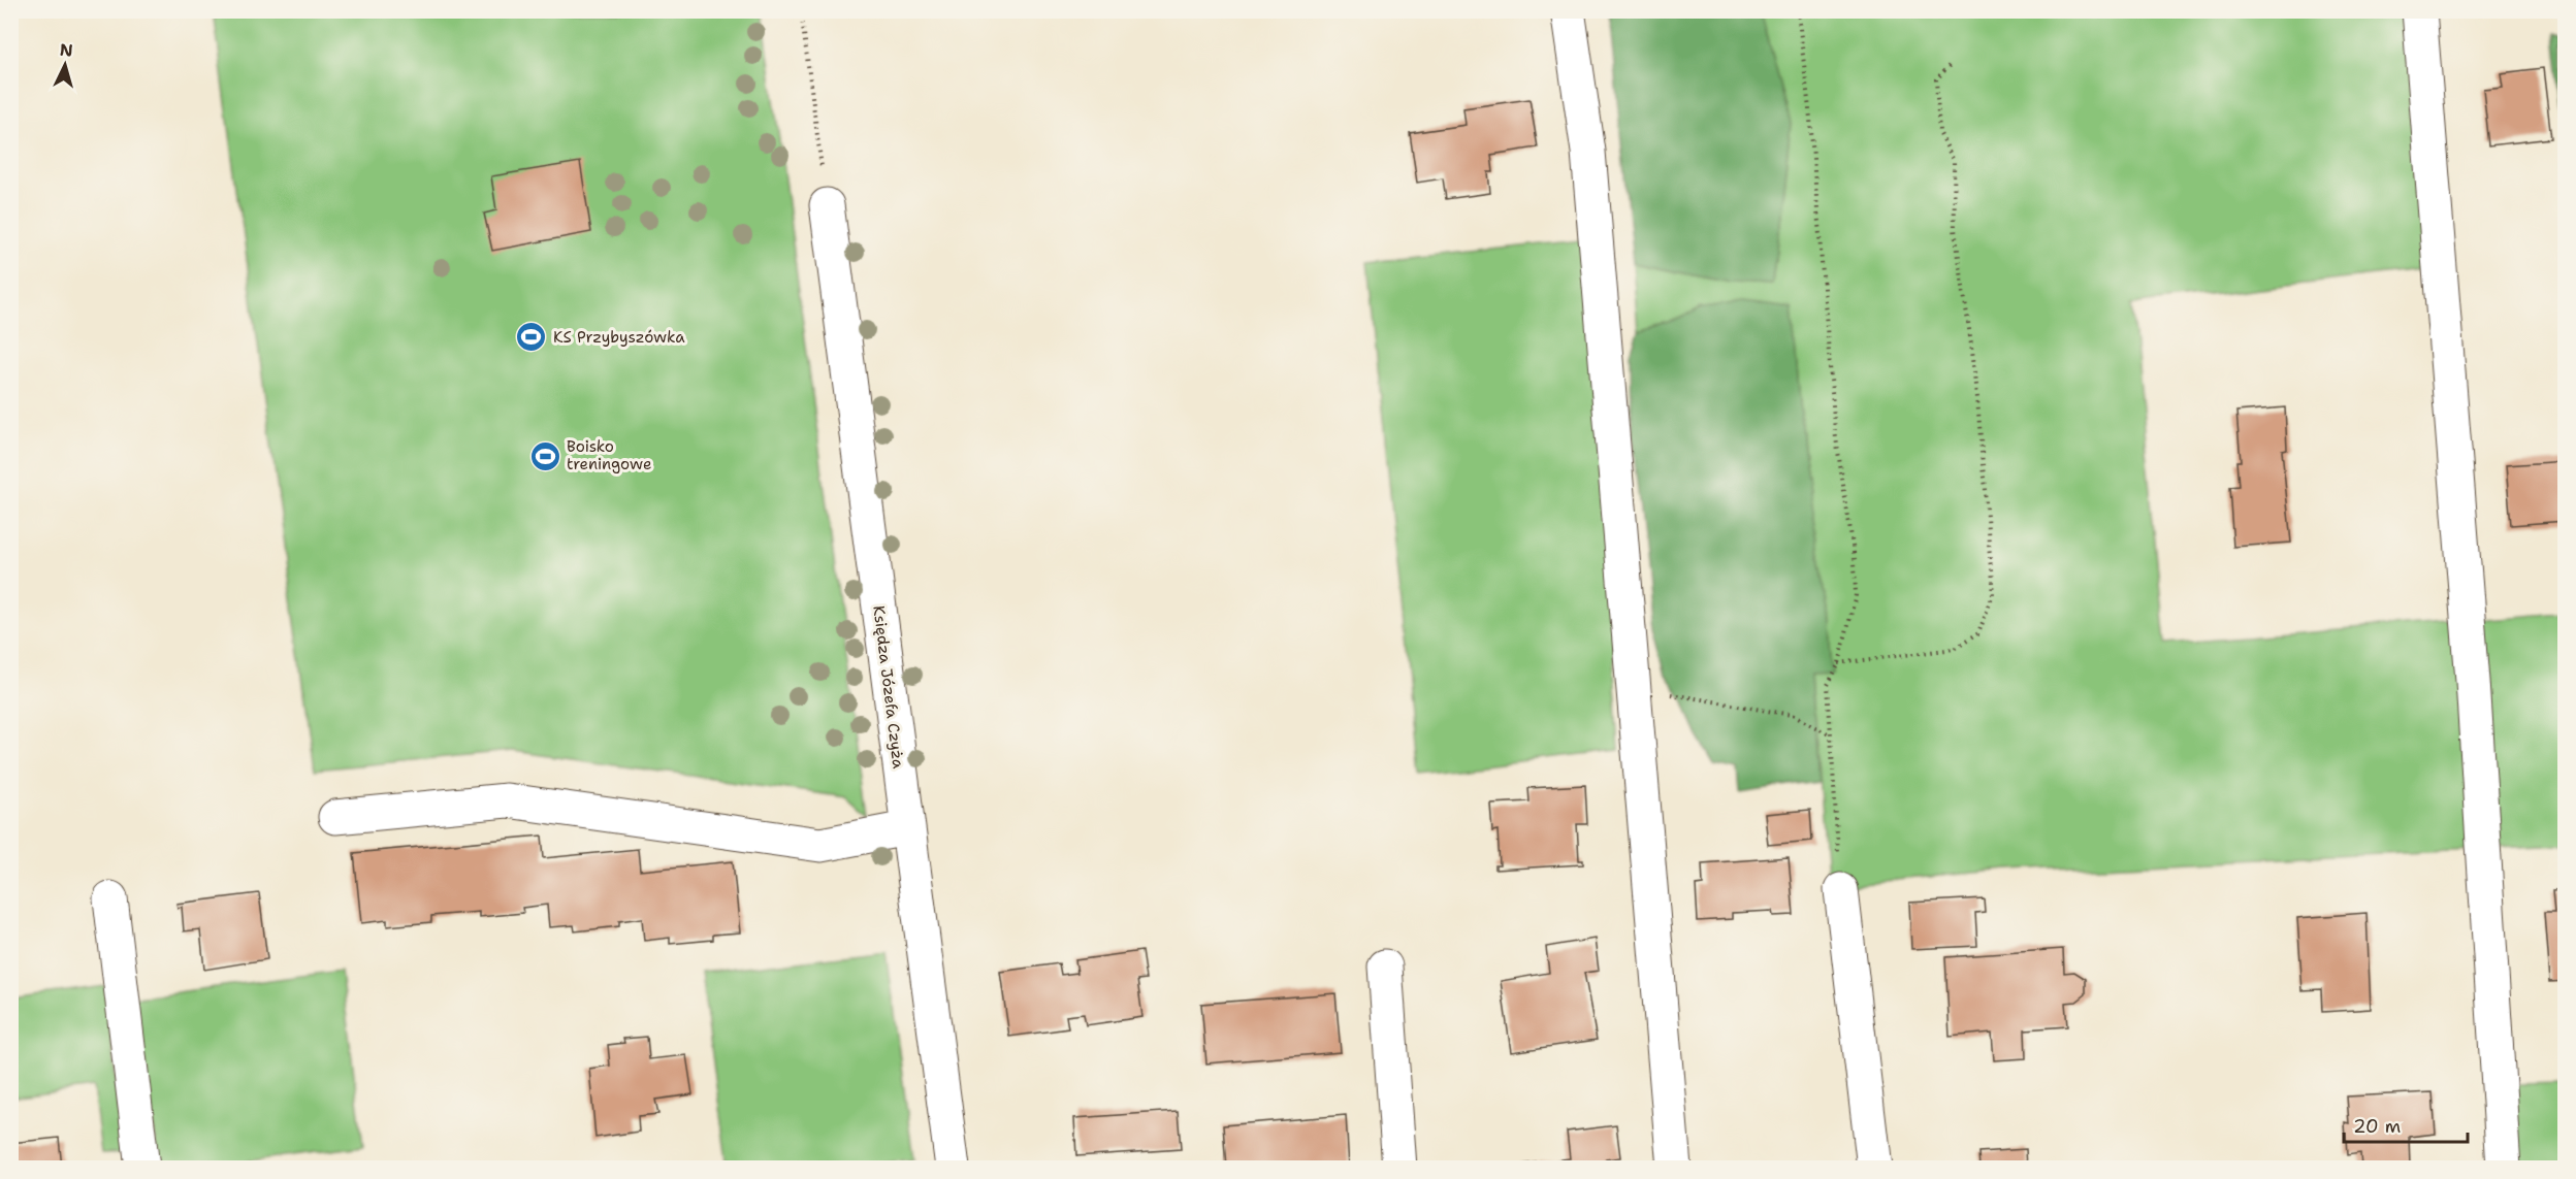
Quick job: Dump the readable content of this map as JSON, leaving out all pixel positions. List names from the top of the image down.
{
  "streets": {
    "street": ["Księdza Józefa Czyża"]
  },
  "places": {
    "sports": ["KS Przybyszówka", "Boisko treningowe"]
  },
  "scale_bar": "20 m",
  "north": "top"
}
